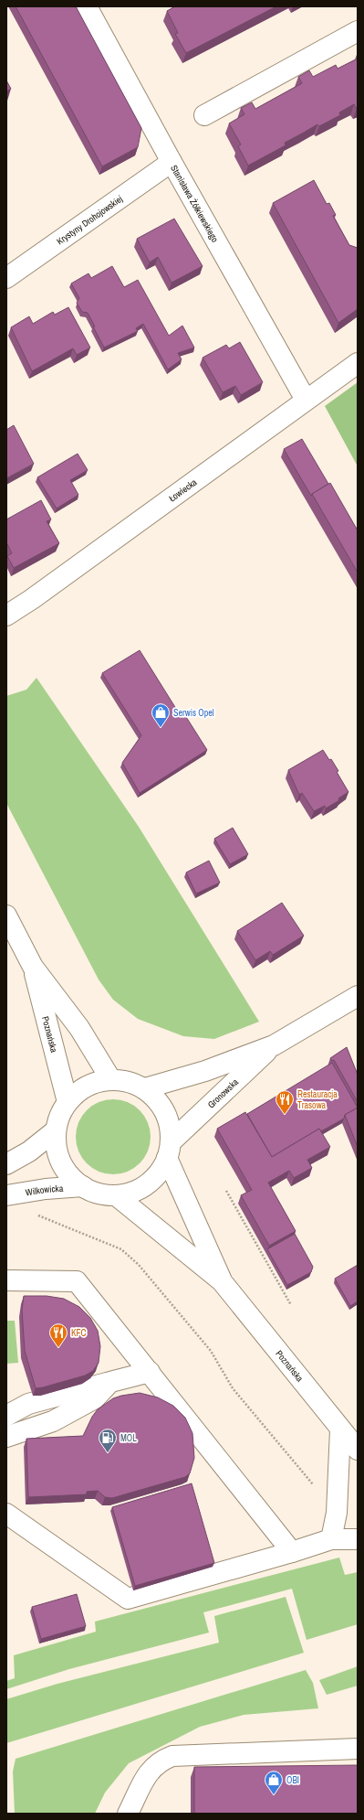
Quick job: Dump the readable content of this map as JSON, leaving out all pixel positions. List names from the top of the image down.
{
  "streets": {
    "street": [
      "Stanisława Żółkiewskiego",
      "Krystyny Drohojowskiej",
      "Łowiecka",
      "Poznańska",
      "Gronowska",
      "Wilkowicka"
    ]
  },
  "crossings": [
    ["Stanisława Żółkiewskiego", "Krystyny Drohojowskiej"],
    ["Stanisława Żółkiewskiego", "Łowiecka"],
    ["Poznańska", "Gronowska"],
    ["Poznańska", "Wilkowicka"],
    ["Gronowska", "Wilkowicka"]
  ],
  "places": {
    "shop": ["Serwis Opel", "OBI"],
    "restaurant": ["Restauracja Trasowa", "KFC"],
    "fuel station": ["MOL"]
  }
}
